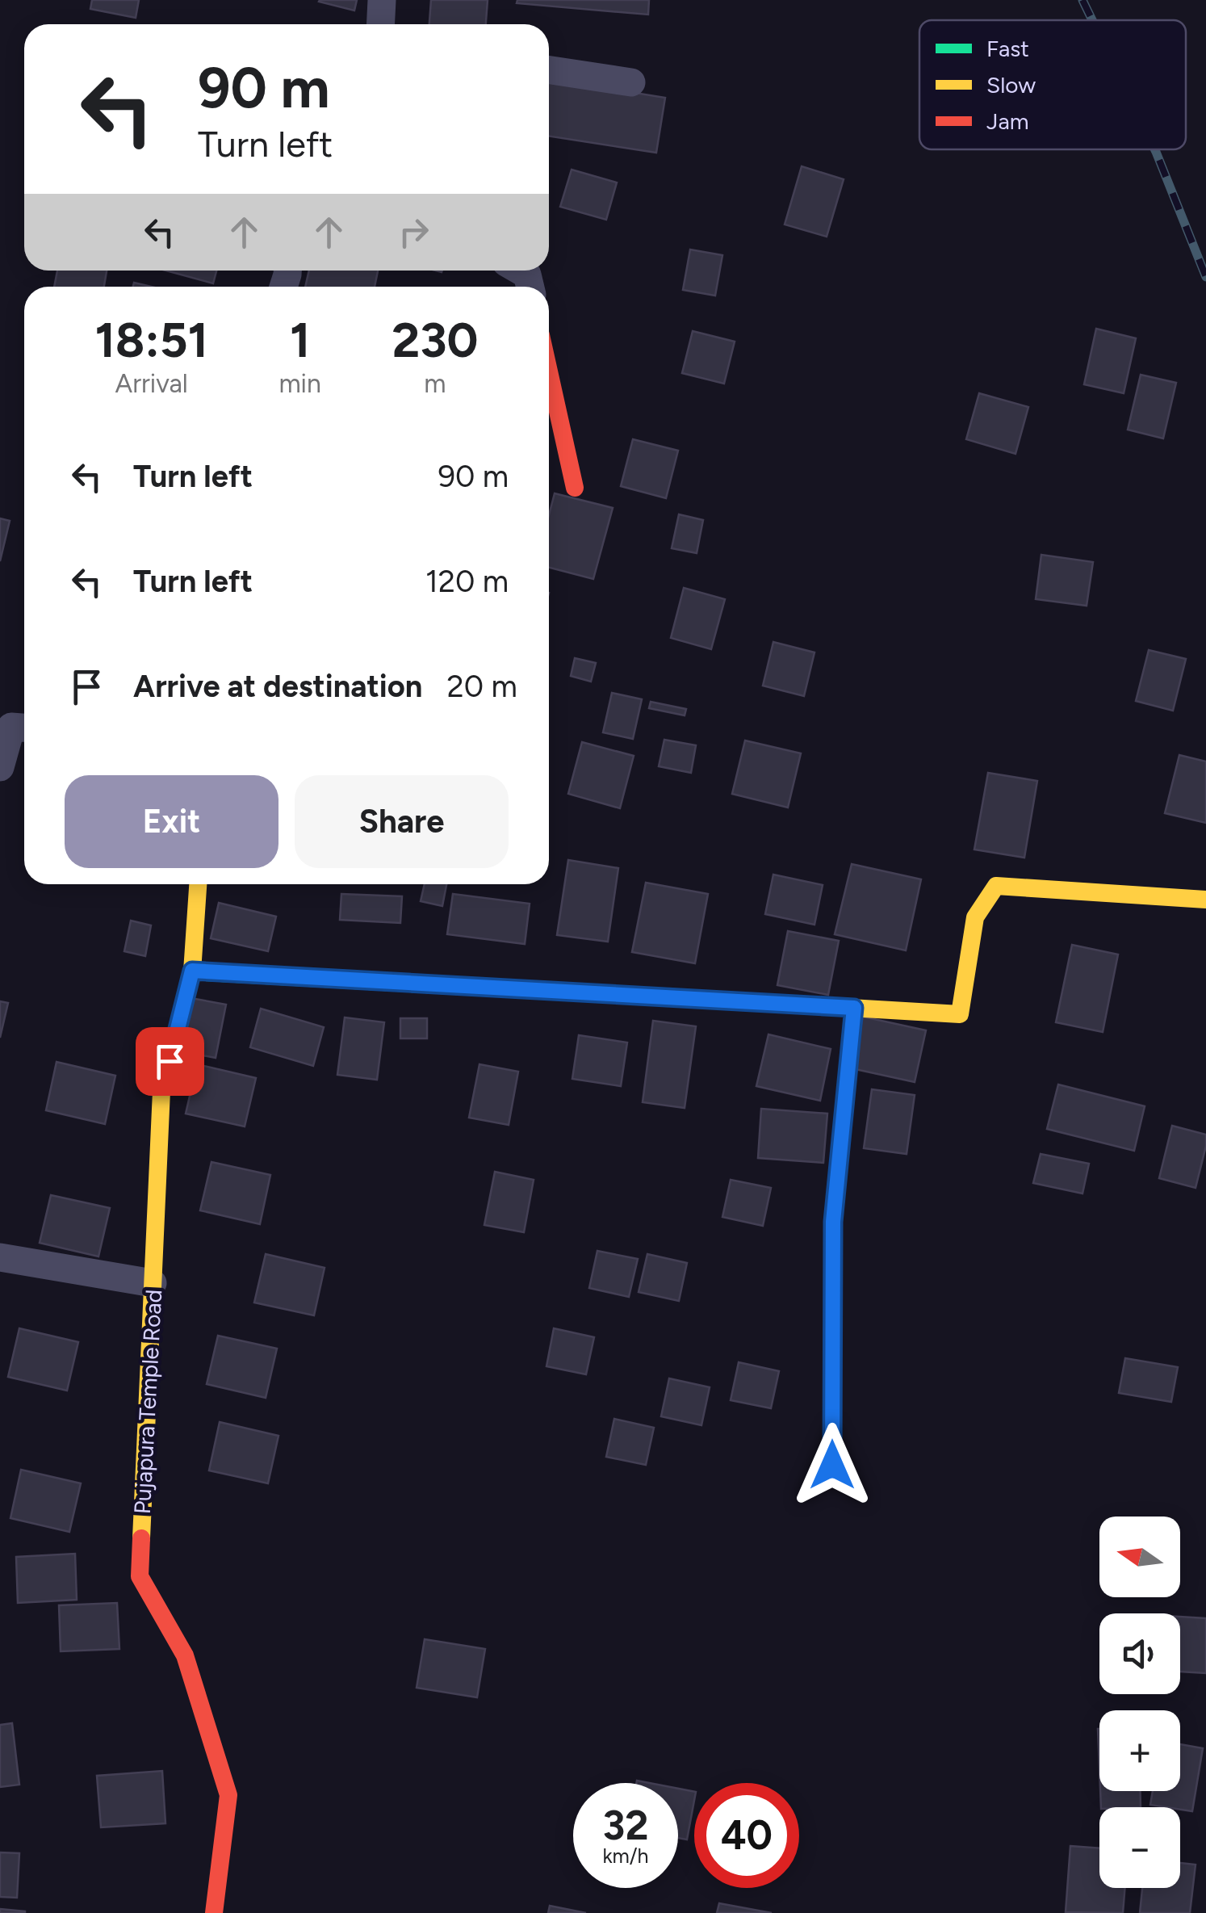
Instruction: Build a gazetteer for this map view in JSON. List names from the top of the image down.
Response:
{
  "streets": {
    "street": ["Pujapura Temple Road"]
  },
  "legend": ["Fast", "Slow", "Jam"],
  "north": "left",
  "page": {
    "turn": ["90 m", "Turn left"],
    "eta": [
      "18:51",
      "Arrival",
      "1",
      "min",
      "230",
      "m"
    ],
    "list": [
      {
        "name": "Turn left",
        "value": "90 m"
      },
      {
        "name": "Turn left",
        "value": "120 m"
      },
      {
        "name": "Arrive at destination",
        "value": "20 m"
      }
    ],
    "buttons": ["Exit", "Share"],
    "map_buttons": ["+", "−"],
    "speed": "32 km/h",
    "limit": "40"
  }
}
